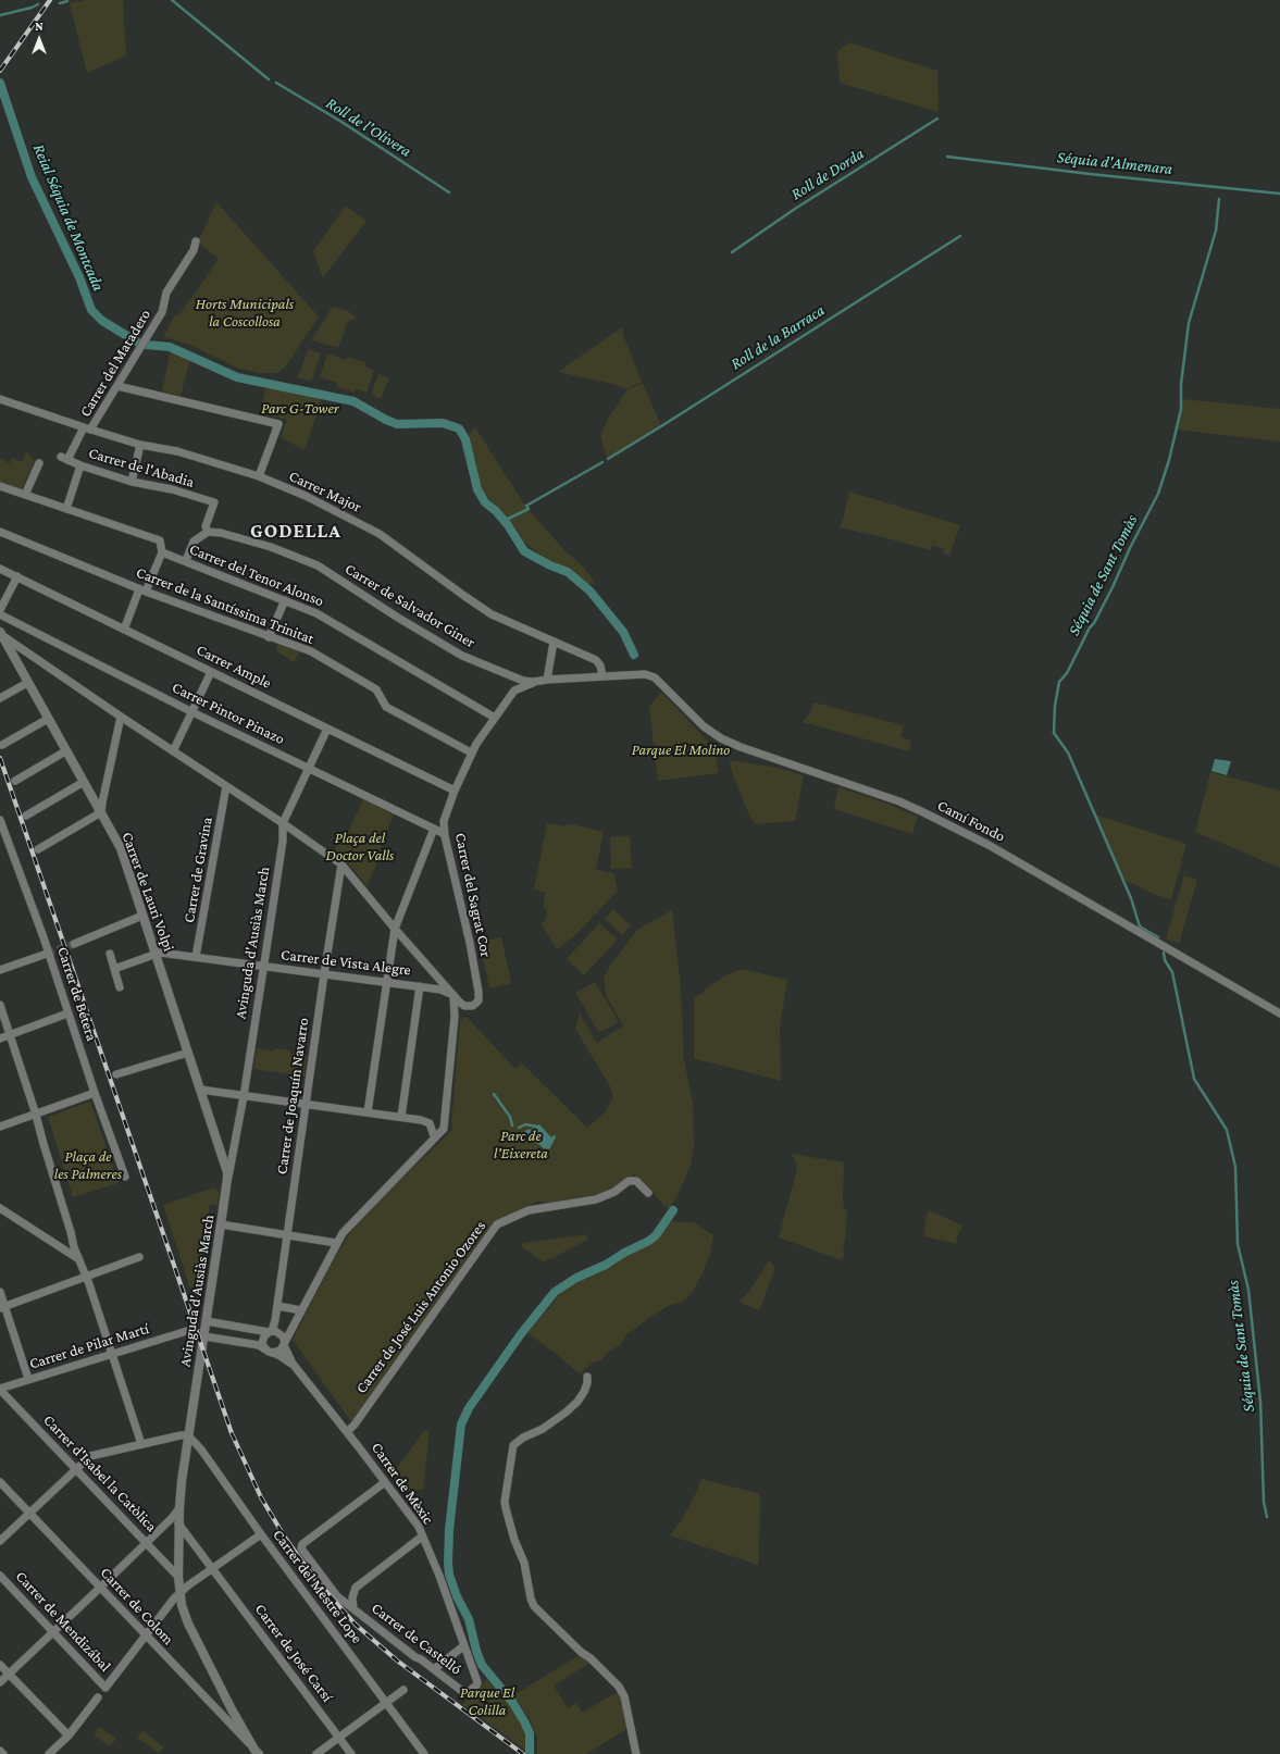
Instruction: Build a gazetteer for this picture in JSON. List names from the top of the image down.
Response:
{
  "streets": {
    "street": [
      "Carrer del Matadero",
      "Carrer de l'Abadia",
      "Carrer Major",
      "Carrer del Tenor Alonso",
      "Carrer de la Santíssima Trinitat",
      "Carrer de Salvador Giner",
      "Carrer Ample",
      "Carrer Pintor Pinazo",
      "Camí Fondo",
      "Carrer de Gravina",
      "Carrer de Lauri Volpi",
      "Carrer del Sagrat Cor",
      "Avinguda d'Ausiàs March",
      "Carrer de Vista Alegre",
      "Carrer de Bétera",
      "Carrer de Joaquín Navarro",
      "Carrer de José Luis Antonio Ozores",
      "Carrer de Pilar Martí",
      "Carrer d'Isabel la Catòlica",
      "Carrer de Mèxic",
      "Carrer del Mestre Lope",
      "Carrer de Colom",
      "Carrer de Mendizábal",
      "Carrer de Castelló",
      "Carrer de José Carsí"
    ]
  },
  "crossings": [
    ["Carrer del Matadero", "Carrer de l'Abadia"],
    ["Carrer del Matadero", "Carrer Major"],
    ["Carrer de l'Abadia", "Carrer de Salvador Giner"],
    ["Carrer Major", "Camí Fondo"],
    ["Carrer del Tenor Alonso", "Carrer del Sagrat Cor"],
    ["Carrer de la Santíssima Trinitat", "Carrer del Sagrat Cor"],
    ["Carrer de Salvador Giner", "Carrer del Sagrat Cor"],
    ["Carrer Ample", "Carrer del Sagrat Cor"],
    ["Carrer Pintor Pinazo", "Carrer del Sagrat Cor"],
    ["Carrer de Gravina", "Carrer de Vista Alegre"],
    ["Carrer de Lauri Volpi", "Avinguda d'Ausiàs March"],
    ["Carrer de Lauri Volpi", "Carrer de Vista Alegre"],
    ["Carrer del Sagrat Cor", "Carrer de Vista Alegre"],
    ["Avinguda d'Ausiàs March", "Carrer de Vista Alegre"],
    ["Avinguda d'Ausiàs March", "Carrer d'Isabel la Catòlica"],
    ["Avinguda d'Ausiàs March", "Carrer de Mèxic"],
    ["Avinguda d'Ausiàs March", "Carrer del Mestre Lope"],
    ["Avinguda d'Ausiàs March", "Carrer de Colom"],
    ["Avinguda d'Ausiàs March", "Carrer de José Carsí"],
    ["Carrer de Vista Alegre", "Carrer de Joaquín Navarro"],
    ["Carrer de Joaquín Navarro", "Carrer de Mèxic"],
    ["Carrer de José Luis Antonio Ozores", "Carrer de Mèxic"],
    ["Carrer de Pilar Martí", "Carrer d'Isabel la Catòlica"],
    ["Carrer de Mèxic", "Carrer de Castelló"],
    ["Carrer de Colom", "Carrer de Mendizábal"]
  ],
  "districts": ["GODELLA"],
  "water": [
    "Roll de l'Olivera",
    "Séquia d'Almenara",
    "Roll de Dorda",
    "Reial Séquia de Montcada",
    "Roll de la Barraca",
    "Séquia de Sant Tomàs"
  ],
  "parks": [
    "Horts Municipals la Coscollosa",
    "Parc G-Tower",
    "Parque El Molino",
    "Plaça del Doctor Valls",
    "Parc de l'Eixereta",
    "Plaça de les Palmeres",
    "Parque El Colilla"
  ],
  "north": "top"
}
